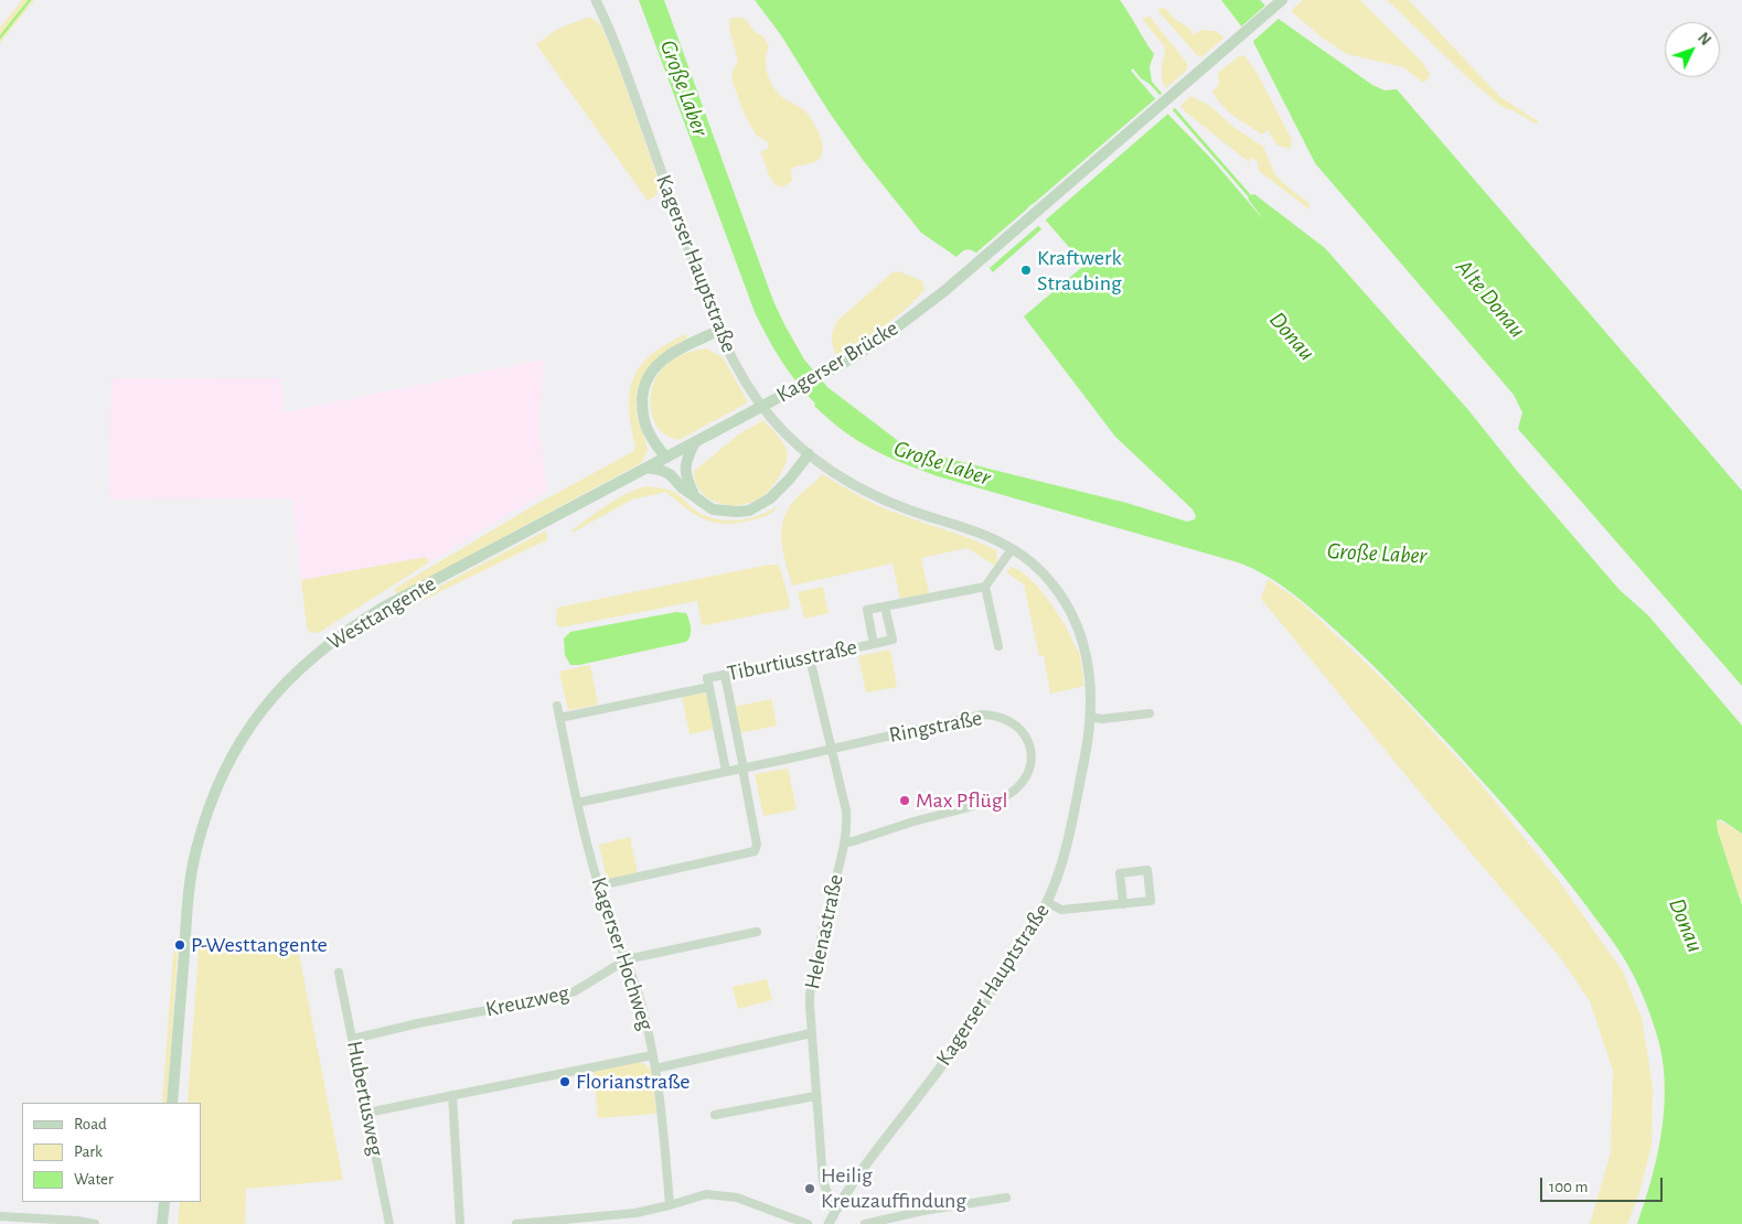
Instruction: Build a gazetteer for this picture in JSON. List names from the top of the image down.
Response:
{
  "streets": {
    "main road": ["Kagerser Brücke", "Westtangente"],
    "street": [
      "Kagerser Hauptstraße",
      "Tiburtiusstraße",
      "Ringstraße",
      "Helenastraße",
      "Kagerser Hochweg",
      "Kreuzweg",
      "Hubertusweg"
    ]
  },
  "crossings": [
    ["Kagerser Hauptstraße", "Helenastraße"],
    ["Kagerser Brücke", "Westtangente"],
    ["Tiburtiusstraße", "Helenastraße"],
    ["Tiburtiusstraße", "Kagerser Hochweg"],
    ["Ringstraße", "Helenastraße"],
    ["Ringstraße", "Kagerser Hochweg"],
    ["Kagerser Hochweg", "Kreuzweg"],
    ["Kreuzweg", "Hubertusweg"]
  ],
  "water": ["Große Laber", "Alte Donau", "Donau"],
  "places": [
    "Kraftwerk Straubing",
    "Max Pflügl",
    "P-Westtangente",
    "Florianstraße",
    "Heilig Kreuzauffindung"
  ],
  "legend": ["Road", "Park", "Water"],
  "scale_bar": "100 m",
  "north": "top right"
}
